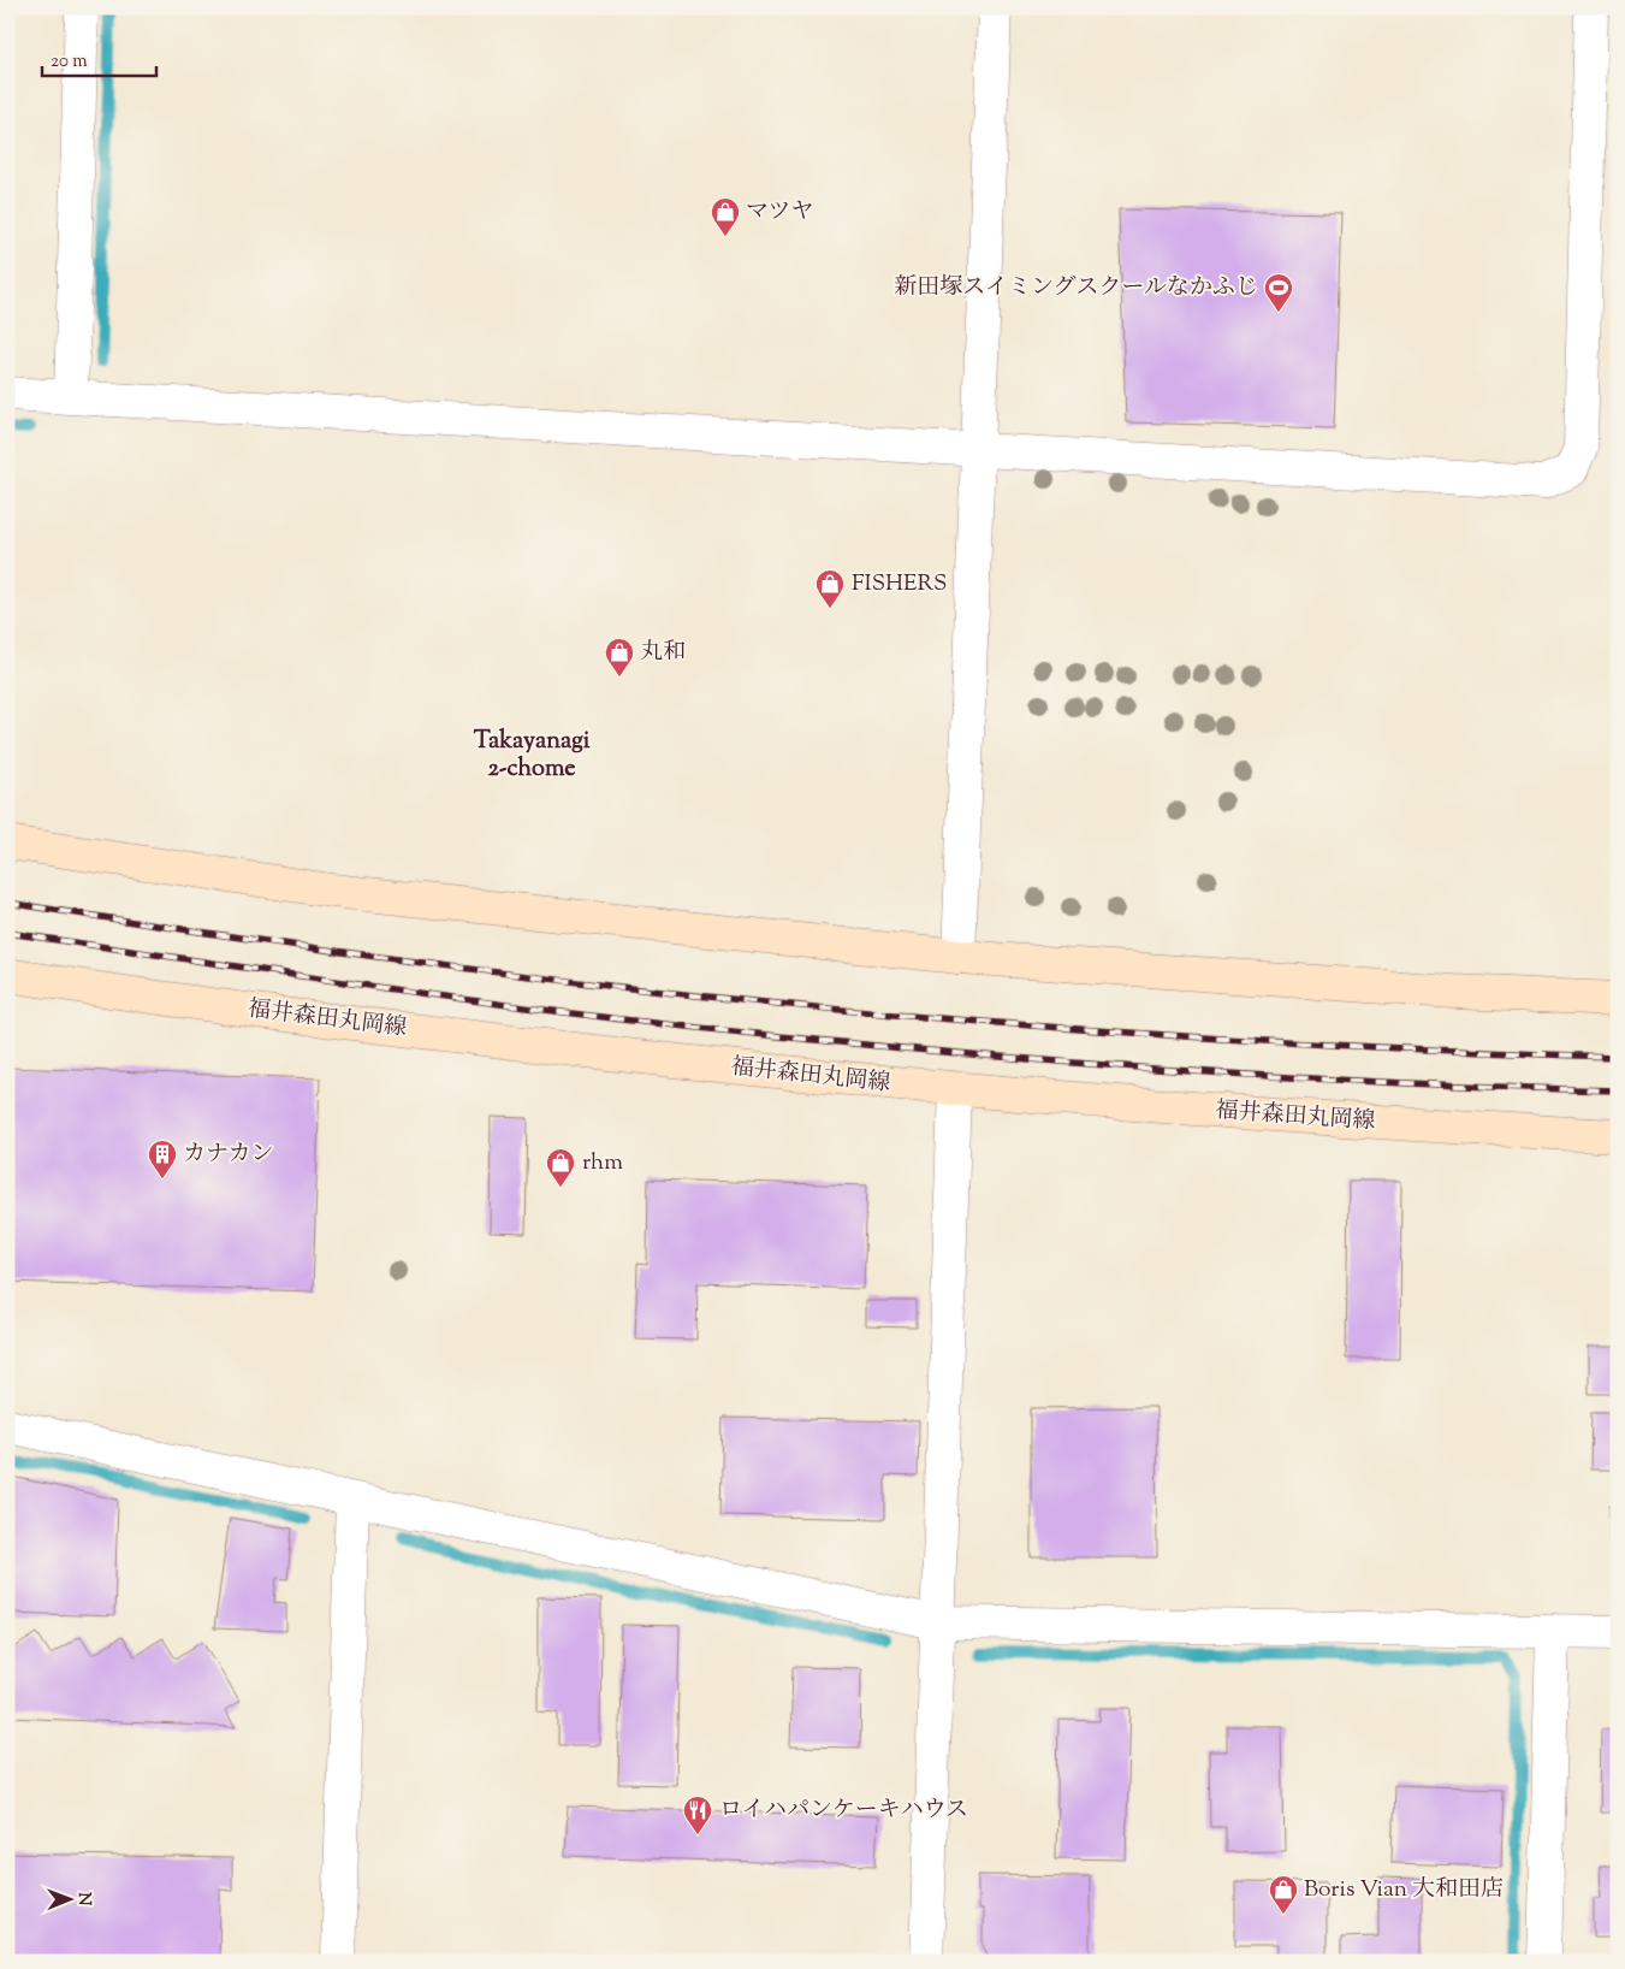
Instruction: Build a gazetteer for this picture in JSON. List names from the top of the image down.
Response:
{
  "streets": {
    "main road": ["福井森田丸岡線"]
  },
  "districts": ["Takayanagi 2-chome"],
  "places": {
    "shop": [
      "マツヤ",
      "FISHERS",
      "丸和",
      "rhm",
      "Boris Vian 大和田店"
    ],
    "sports": ["新田塚スイミングスクールなかふじ"],
    "building": ["カナカン"],
    "restaurant": ["ロイハパンケーキハウス"]
  },
  "scale_bar": "20 m",
  "north": "right"
}
